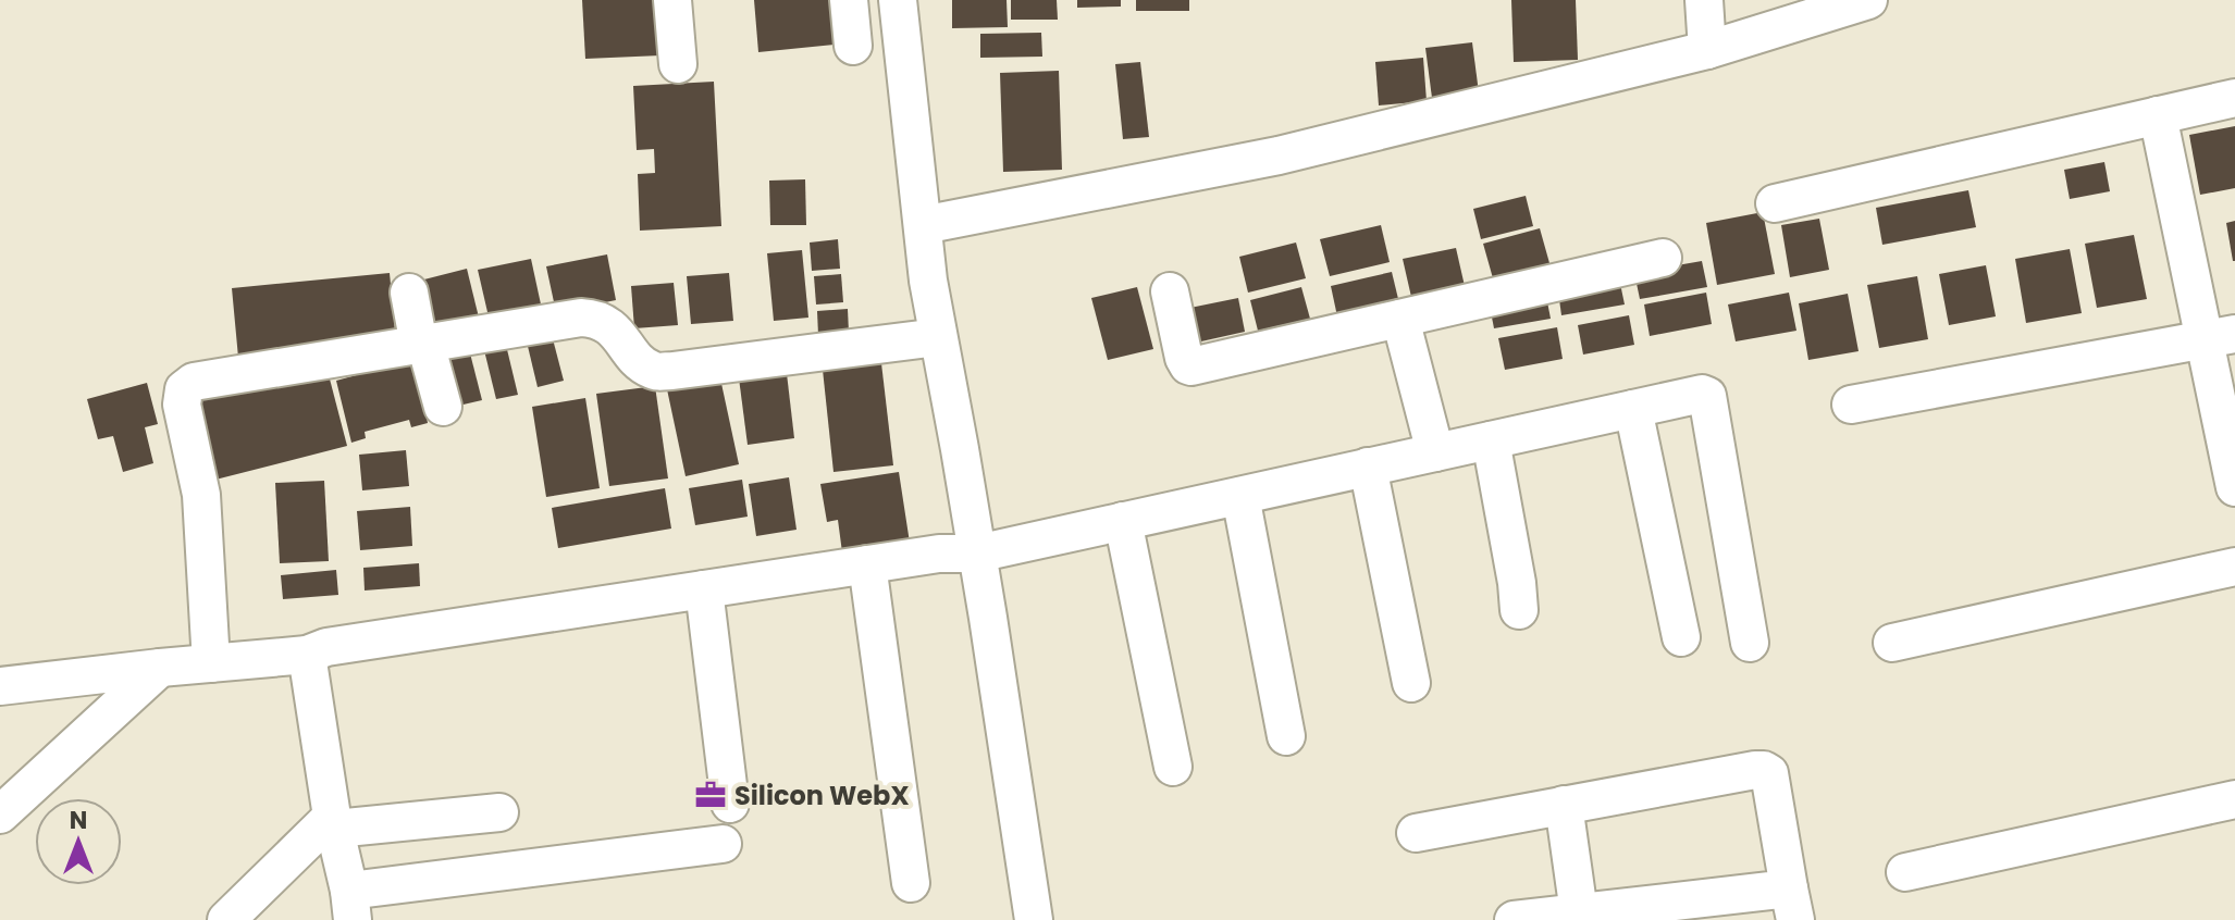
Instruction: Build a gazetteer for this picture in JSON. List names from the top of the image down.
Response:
{
  "places": {
    "office": ["Silicon WebX"]
  },
  "north": "top"
}
